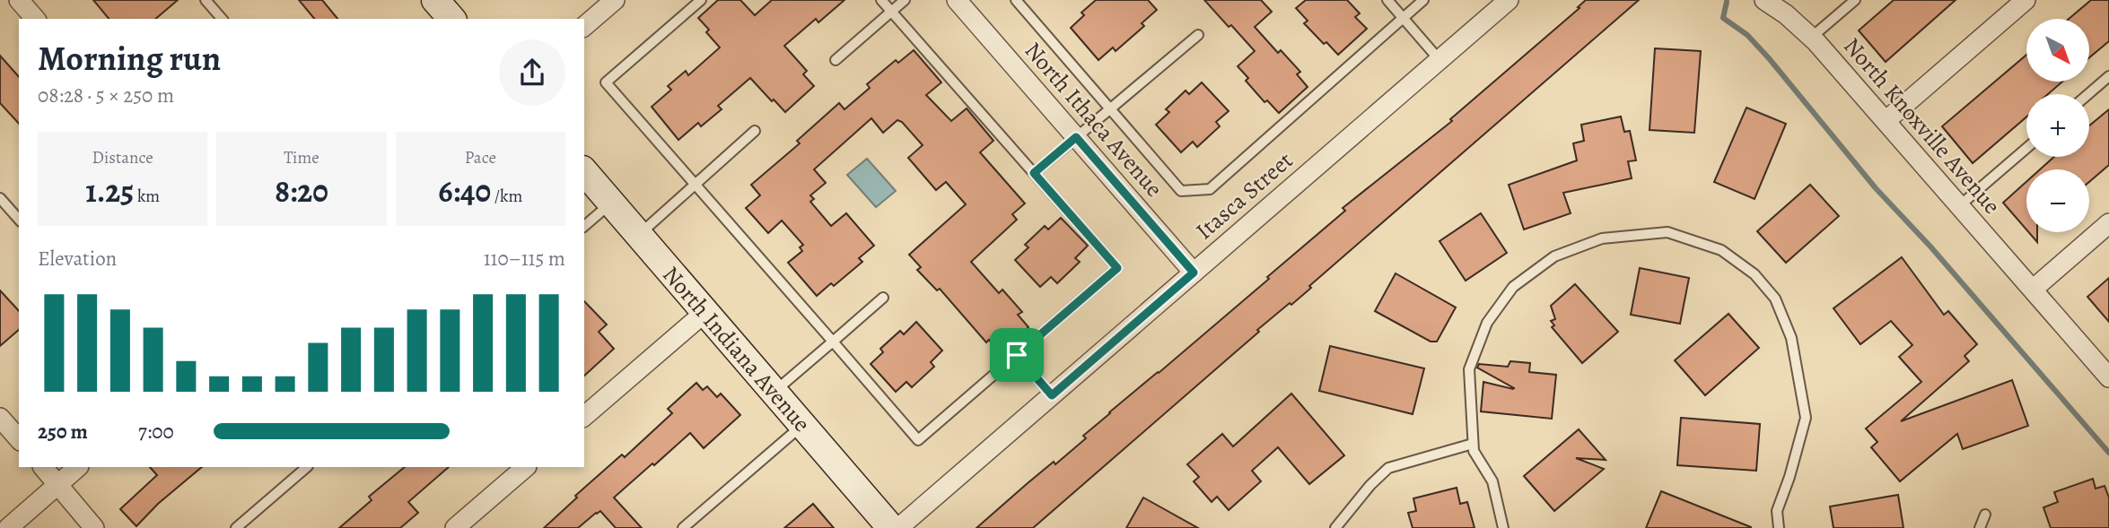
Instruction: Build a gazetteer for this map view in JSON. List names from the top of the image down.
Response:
{
  "streets": {
    "main road": ["North Indiana Avenue"],
    "street": ["North Ithaca Avenue", "North Knoxville Avenue", "Itasca Street"]
  },
  "crossings": [
    ["North Ithaca Avenue", "Itasca Street"]
  ],
  "north": "bottom right",
  "page": {
    "map_buttons": ["+", "−"],
    "heading": ["Morning run", "08:28 · 5 × 250 m"],
    "stats": [
      ["Distance", "1.25 km"],
      ["Time", "8:20"],
      ["Pace", "6:40 /km"]
    ],
    "chart": ["Elevation", "110–115 m"],
    "list": [
      {
        "name": "250 m",
        "note": "7:00"
      }
    ]
  }
}
